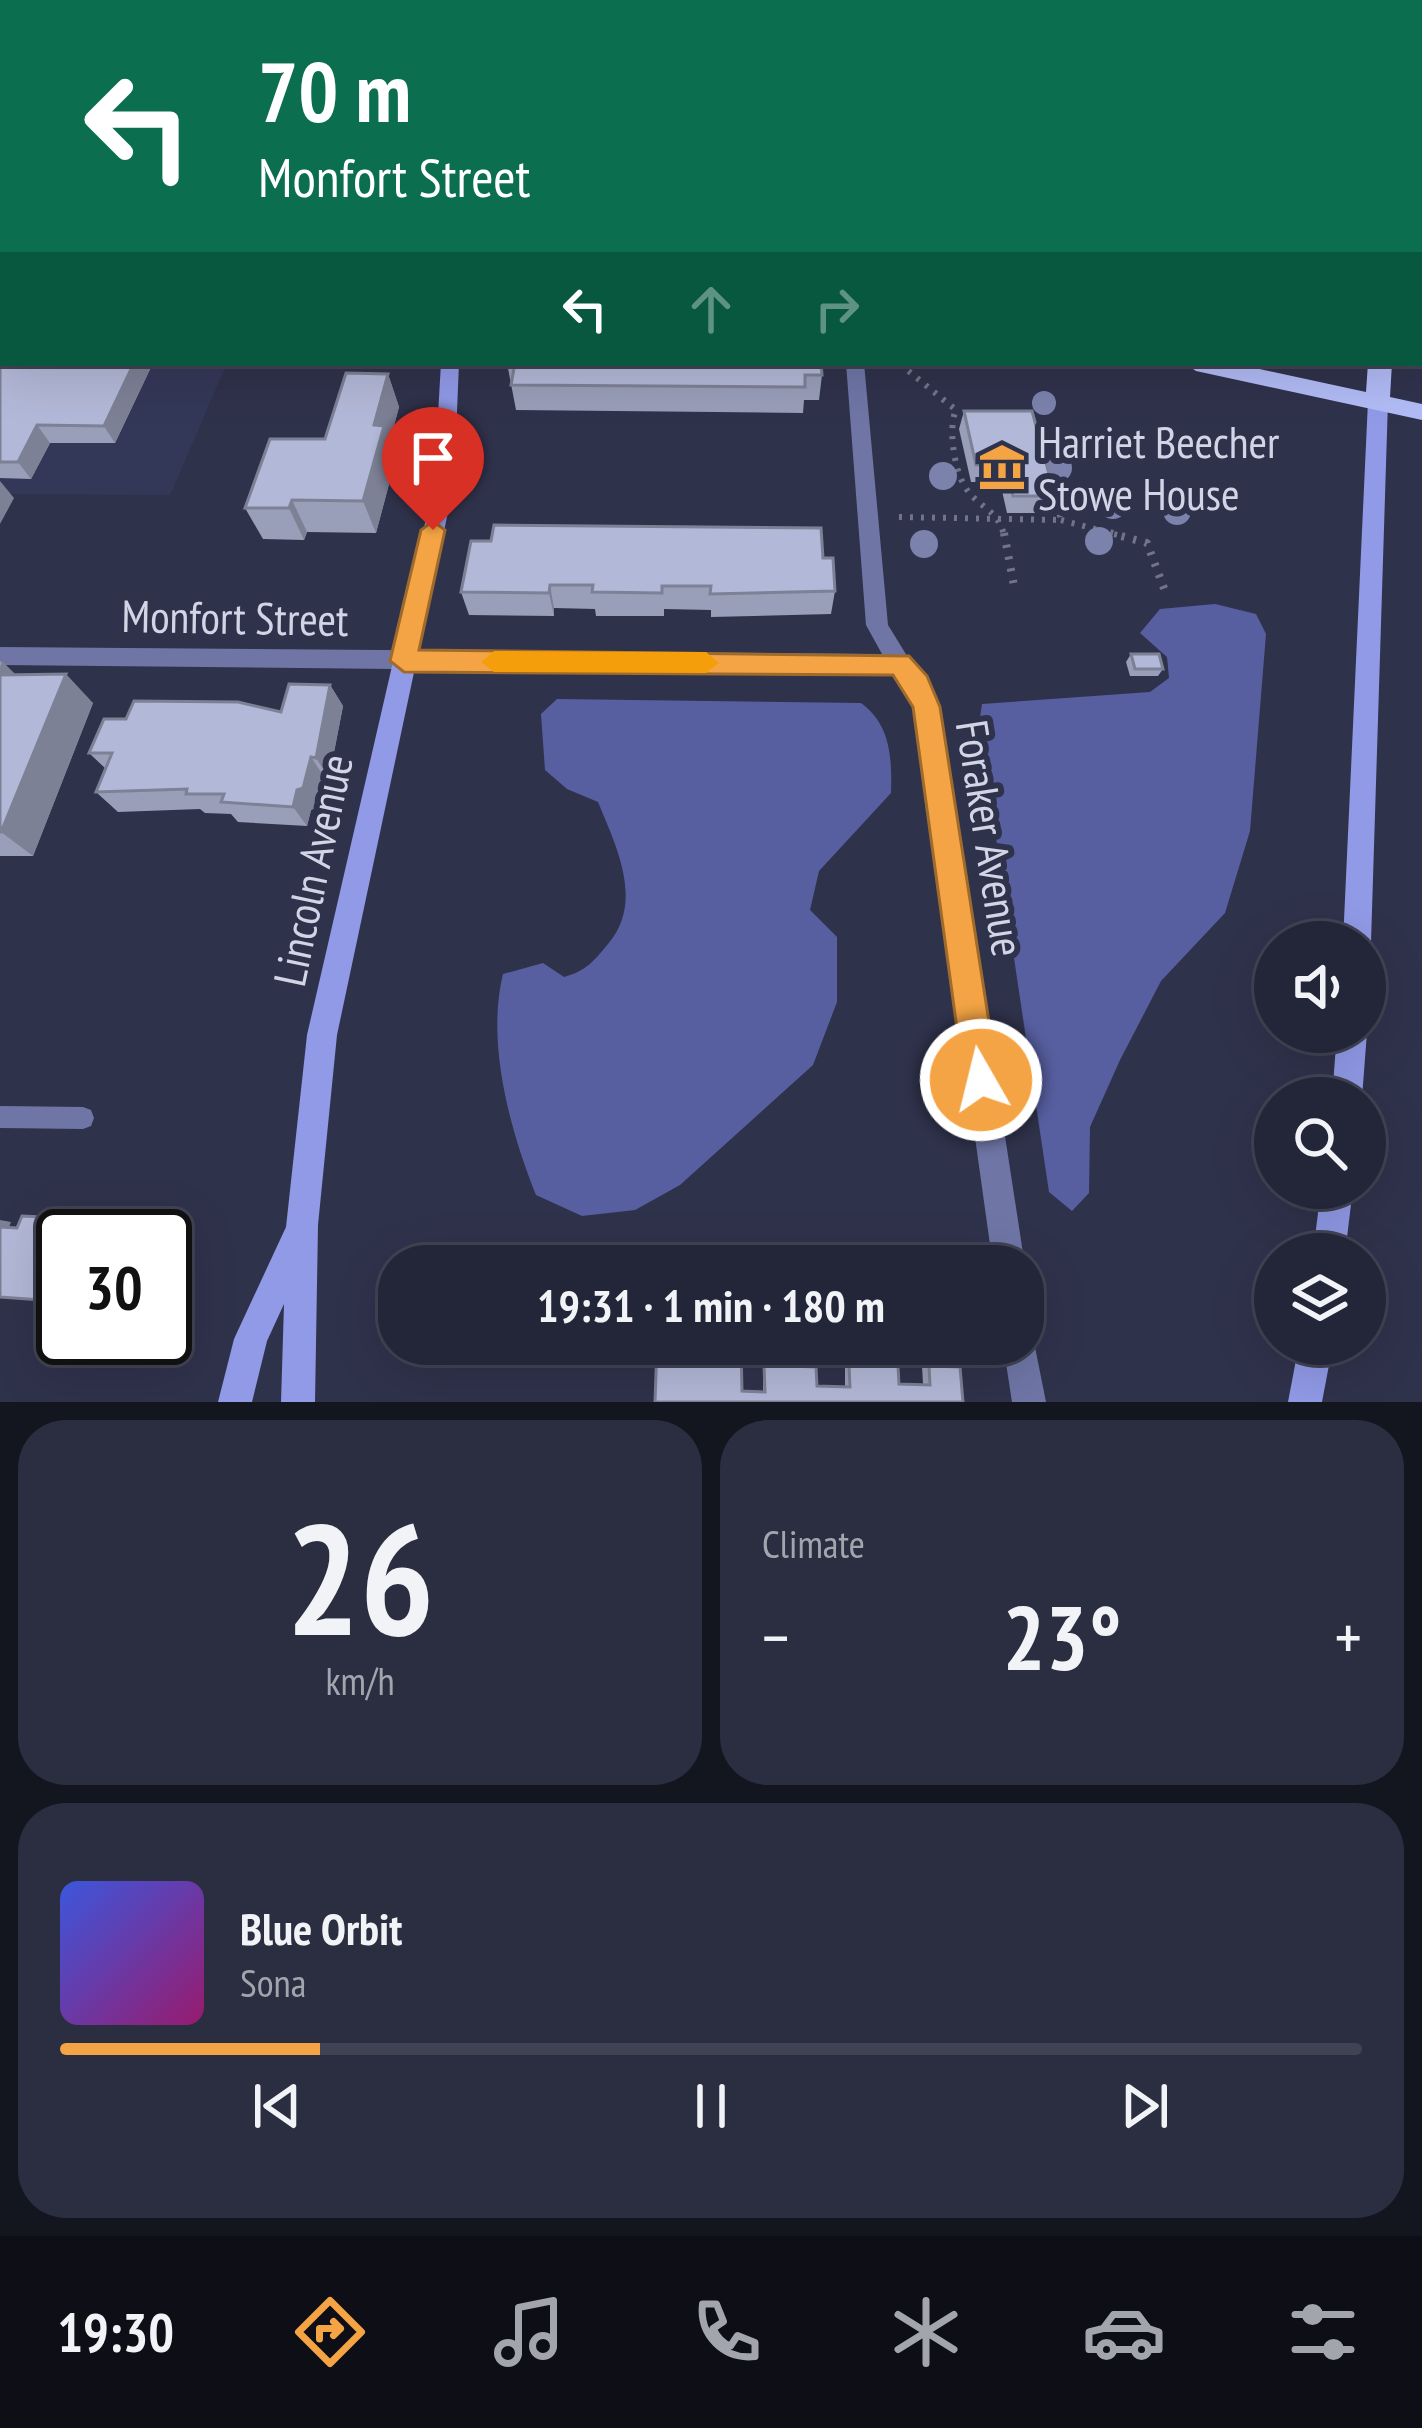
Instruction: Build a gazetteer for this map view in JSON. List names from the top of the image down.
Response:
{
  "streets": {
    "street": ["Monfort Street", "Foraker Avenue", "Lincoln Avenue"]
  },
  "crossings": [
    ["Monfort Street", "Foraker Avenue"],
    ["Monfort Street", "Lincoln Avenue"]
  ],
  "places": {
    "museum": ["Harriet Beecher Stowe House"]
  },
  "page": {
    "turn": ["70 m", "Monfort Street"],
    "limit": "30",
    "trip": "19:31 · 1 min · 180 m",
    "tile": [
      ["26", "km/h"],
      "Climate"
    ],
    "heat": ["−", "23°", "+"],
    "song": ["Blue Orbit", "Sona"],
    "tabs": "19:30"
  }
}
